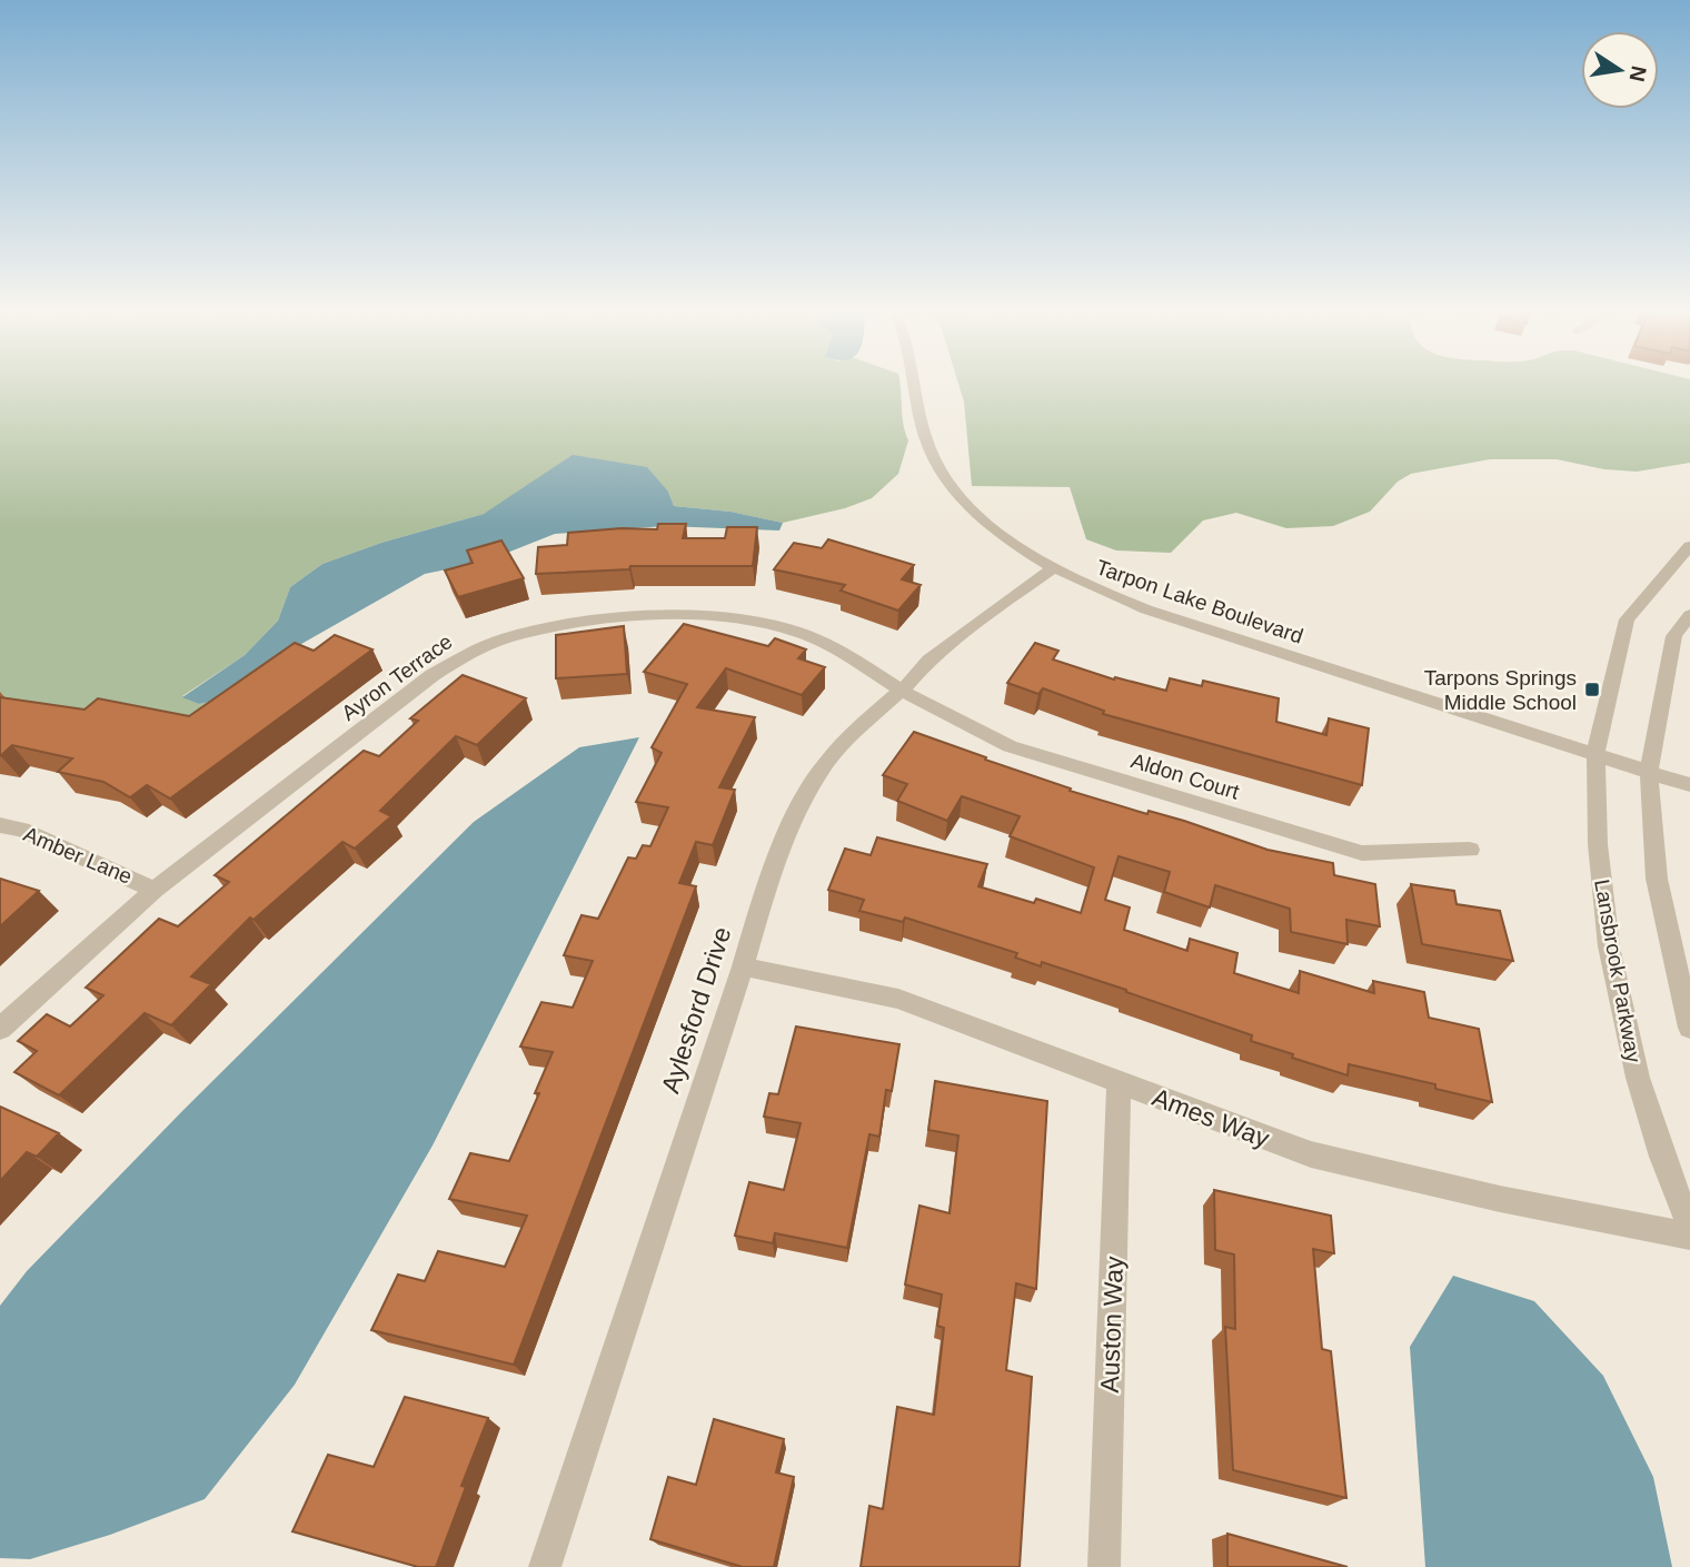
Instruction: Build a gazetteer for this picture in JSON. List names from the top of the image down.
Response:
{
  "streets": {
    "street": [
      "Tarpon Lake Boulevard",
      "Ayron Terrace",
      "Aldon Court",
      "Amber Lane",
      "Lansbrook Parkway",
      "Aylesford Drive",
      "Ames Way",
      "Auston Way"
    ]
  },
  "crossings": [
    ["Tarpon Lake Boulevard", "Lansbrook Parkway"],
    ["Tarpon Lake Boulevard", "Aylesford Drive"],
    ["Ayron Terrace", "Aldon Court"],
    ["Ayron Terrace", "Amber Lane"],
    ["Ayron Terrace", "Aylesford Drive"],
    ["Aldon Court", "Aylesford Drive"],
    ["Aylesford Drive", "Ames Way"],
    ["Ames Way", "Auston Way"]
  ],
  "places": {
    "transit": ["Tarpons Springs Middle School"]
  },
  "north": "right"
}
